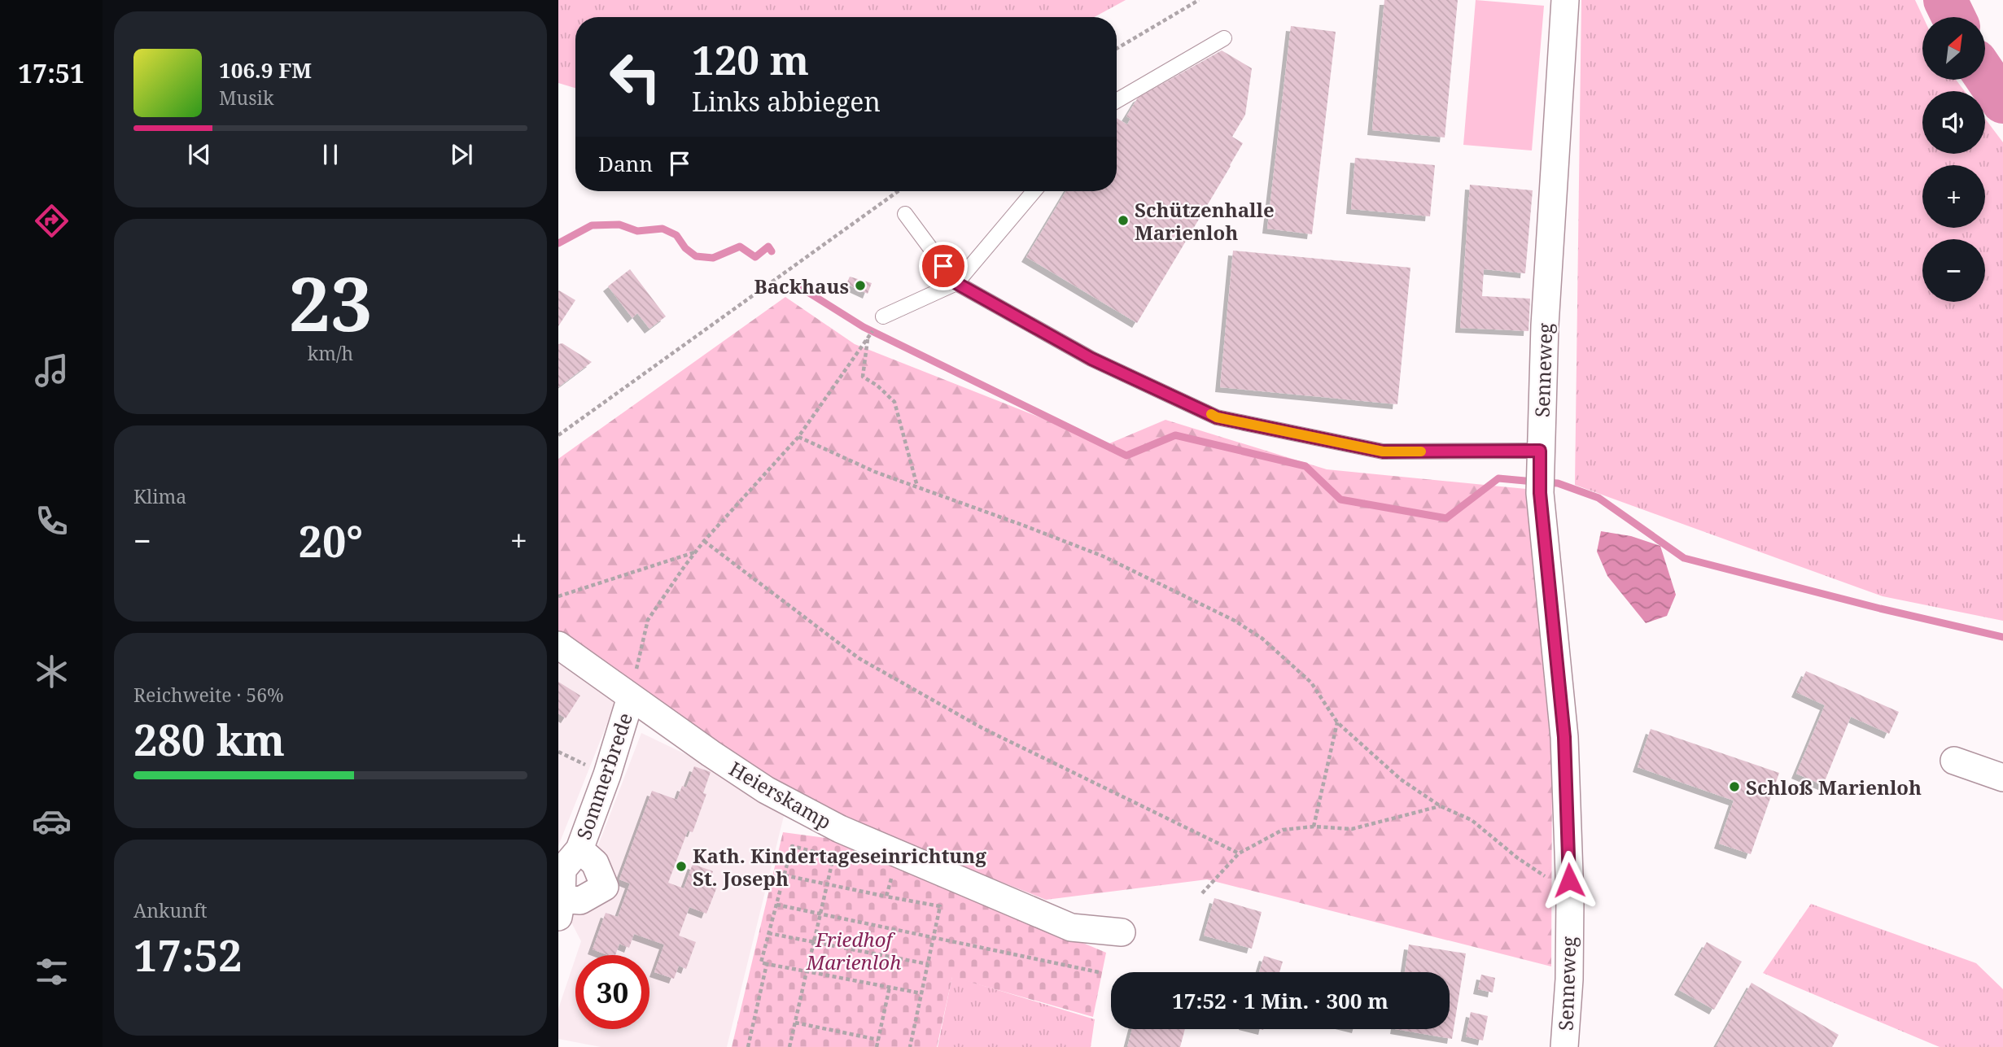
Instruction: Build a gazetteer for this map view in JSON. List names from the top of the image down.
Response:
{
  "streets": {
    "street": ["Senneweg", "Sommerbrede", "Heierskamp"]
  },
  "crossings": [
    ["Sommerbrede", "Heierskamp"]
  ],
  "parks": ["Friedhof Marienloh"],
  "places": [
    "Schützenhalle Marienloh",
    "Backhaus",
    "Schloß Marienloh",
    "Kath. Kindertageseinrichtung St. Joseph"
  ],
  "north": "top right",
  "page": {
    "tabs": "17:51",
    "map_buttons": ["+", "−"],
    "turn": ["120 m", "Links abbiegen"],
    "song": ["106.9 FM", "Musik"],
    "then": "Dann",
    "tile": [
      ["23", "km/h"],
      "Klima",
      ["Reichweite · 56%", "280 km"],
      ["Ankunft", "17:52"]
    ],
    "heat": ["−", "20°", "+"],
    "limit": "30",
    "trip": "17:52 · 1 Min. · 300 m"
  }
}
